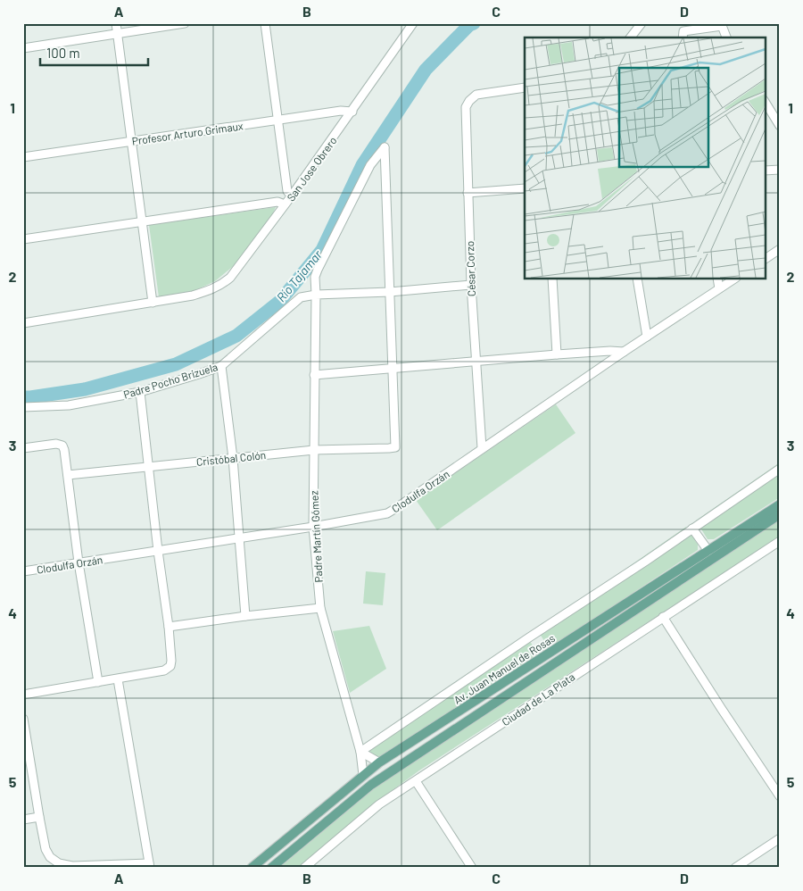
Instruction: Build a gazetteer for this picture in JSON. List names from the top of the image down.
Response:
{
  "streets": {
    "main road": ["Av. Juan Manuel de Rosas"],
    "street": [
      "Profesor Arturo Grimaux",
      "San Jose Obrero",
      "César Corzo",
      "Padre Pocho Brizuela",
      "Cristóbal Colón",
      "Clodulfa Orzán",
      "Padre Martín Gómez",
      "Ciudad de La Plata"
    ]
  },
  "crossings": [
    ["Profesor Arturo Grimaux", "San Jose Obrero"],
    ["César Corzo", "Padre Pocho Brizuela"],
    ["César Corzo", "Clodulfa Orzán"],
    ["Padre Pocho Brizuela", "Padre Martín Gómez"],
    ["Cristóbal Colón", "Padre Martín Gómez"],
    ["Clodulfa Orzán", "Padre Martín Gómez"],
    ["Padre Martín Gómez", "Av. Juan Manuel de Rosas"]
  ],
  "water": ["Río Tajamar"],
  "scale_bar": "100 m",
  "grid": {
    "columns": [
      "A",
      "B",
      "C",
      "D"
    ],
    "rows": [
      "1",
      "2",
      "3",
      "4",
      "5"
    ]
  }
}
